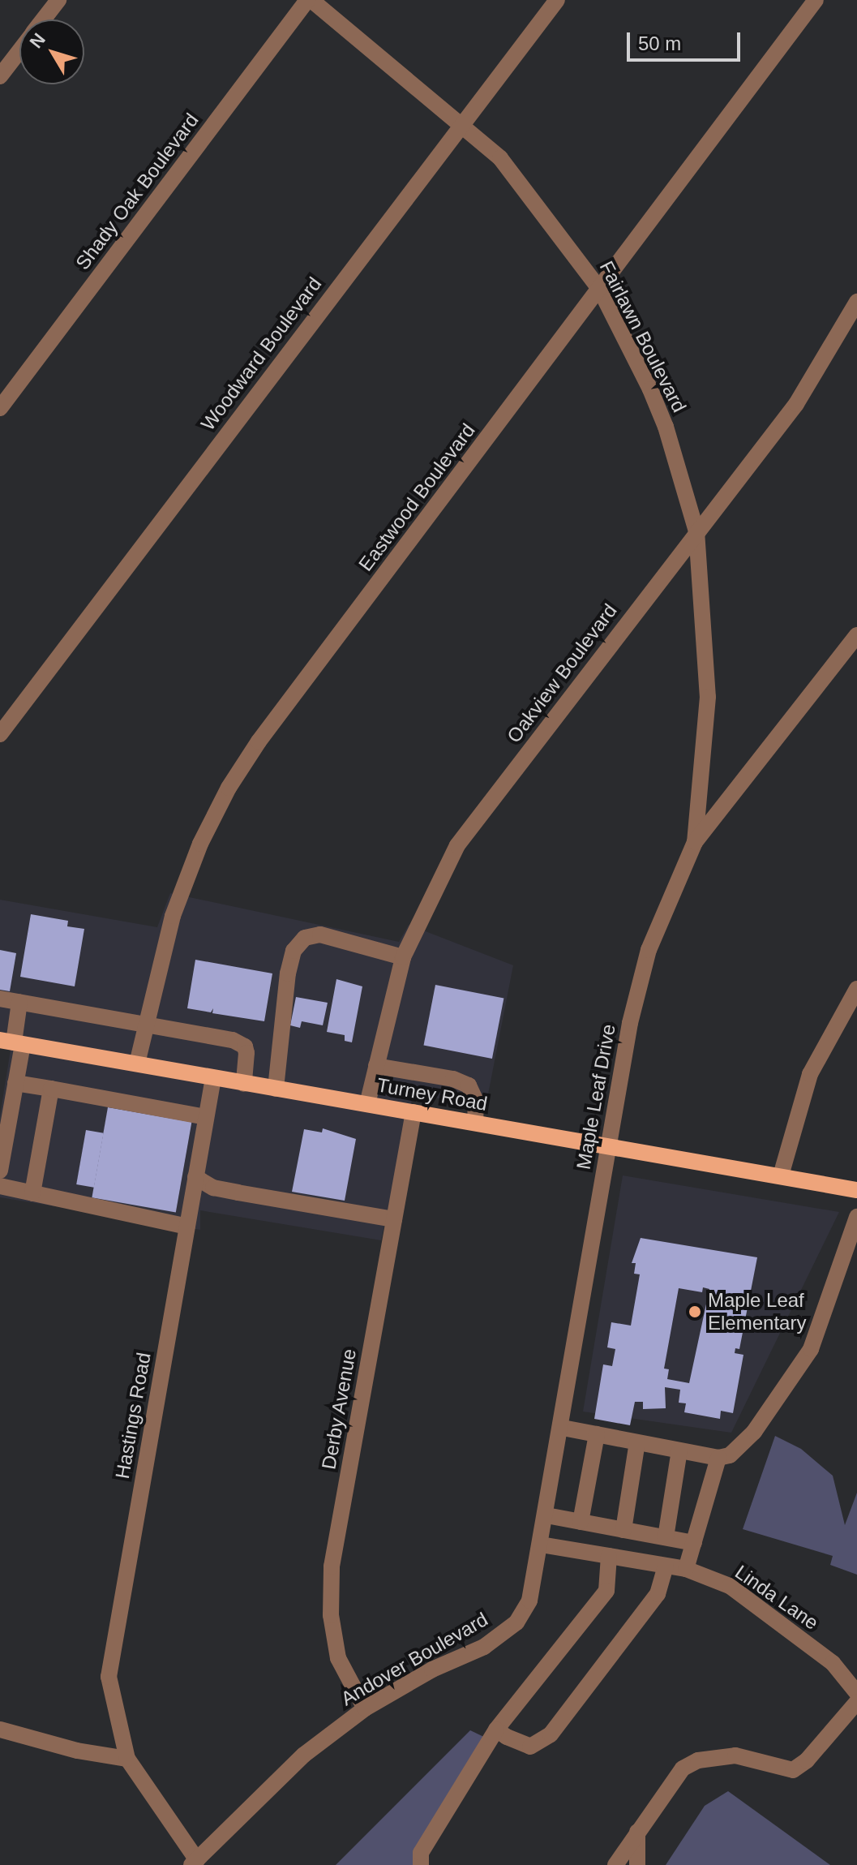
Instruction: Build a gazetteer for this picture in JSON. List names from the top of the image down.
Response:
{
  "streets": {
    "main road": ["Turney Road"],
    "street": [
      "Shady Oak Boulevard",
      "Fairlawn Boulevard",
      "Woodward Boulevard",
      "Eastwood Boulevard",
      "Oakview Boulevard",
      "Maple Leaf Drive",
      "Derby Avenue",
      "Hastings Road",
      "Linda Lane",
      "Andover Boulevard"
    ]
  },
  "crossings": [
    ["Shady Oak Boulevard", "Fairlawn Boulevard"],
    ["Fairlawn Boulevard", "Woodward Boulevard"],
    ["Fairlawn Boulevard", "Eastwood Boulevard"],
    ["Fairlawn Boulevard", "Oakview Boulevard"],
    ["Fairlawn Boulevard", "Maple Leaf Drive"],
    ["Eastwood Boulevard", "Turney Road"],
    ["Oakview Boulevard", "Turney Road"],
    ["Turney Road", "Maple Leaf Drive"],
    ["Turney Road", "Derby Avenue"],
    ["Turney Road", "Hastings Road"],
    ["Maple Leaf Drive", "Linda Lane"],
    ["Maple Leaf Drive", "Andover Boulevard"],
    ["Derby Avenue", "Andover Boulevard"]
  ],
  "places": ["Maple Leaf Elementary"],
  "scale_bar": "50 m",
  "north": "top left"
}
